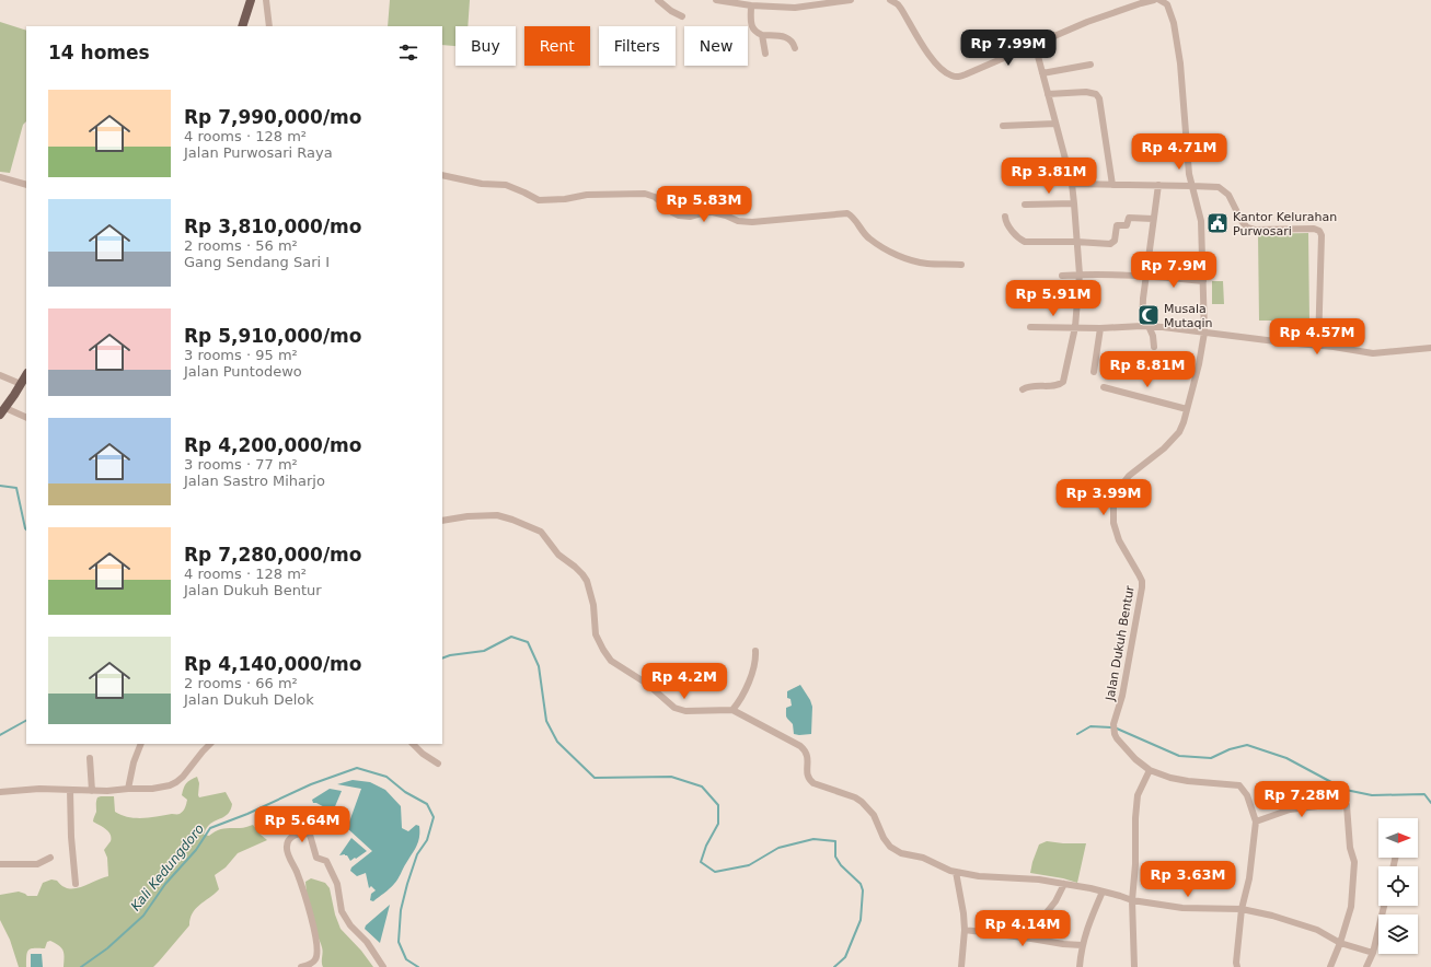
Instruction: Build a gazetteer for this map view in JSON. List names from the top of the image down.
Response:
{
  "streets": {
    "street": ["Jalan Dukuh Bentur"]
  },
  "water": ["Kali Kedungdoro"],
  "places": {
    "public building": ["Kantor Kelurahan Purwosari"],
    "mosque": ["Musala Mutaqin"]
  },
  "north": "right",
  "page": {
    "chip": [
      "Buy",
      "Rent",
      "Filters",
      "New"
    ],
    "heading": "14 homes",
    "price": [
      "Rp 7.99M",
      "Rp 4.71M",
      "Rp 3.81M",
      "Rp 5.83M",
      "Rp 7.9M",
      "Rp 5.91M",
      "Rp 4.57M",
      "Rp 8.81M",
      "Rp 3.99M",
      "Rp 4.2M",
      "Rp 7.28M",
      "Rp 5.64M",
      "Rp 3.63M",
      "Rp 4.14M"
    ],
    "list": [
      {
        "name": "Rp 7,990,000/mo",
        "note": "4 rooms · 128 m² · Jalan Purwosari Raya"
      },
      {
        "name": "Rp 3,810,000/mo",
        "note": "2 rooms · 56 m² · Gang Sendang Sari I"
      },
      {
        "name": "Rp 5,910,000/mo",
        "note": "3 rooms · 95 m² · Jalan Puntodewo"
      },
      {
        "name": "Rp 4,200,000/mo",
        "note": "3 rooms · 77 m² · Jalan Sastro Miharjo"
      },
      {
        "name": "Rp 7,280,000/mo",
        "note": "4 rooms · 128 m² · Jalan Dukuh Bentur"
      },
      {
        "name": "Rp 4,140,000/mo",
        "note": "2 rooms · 66 m² · Jalan Dukuh Delok"
      }
    ]
  }
}
